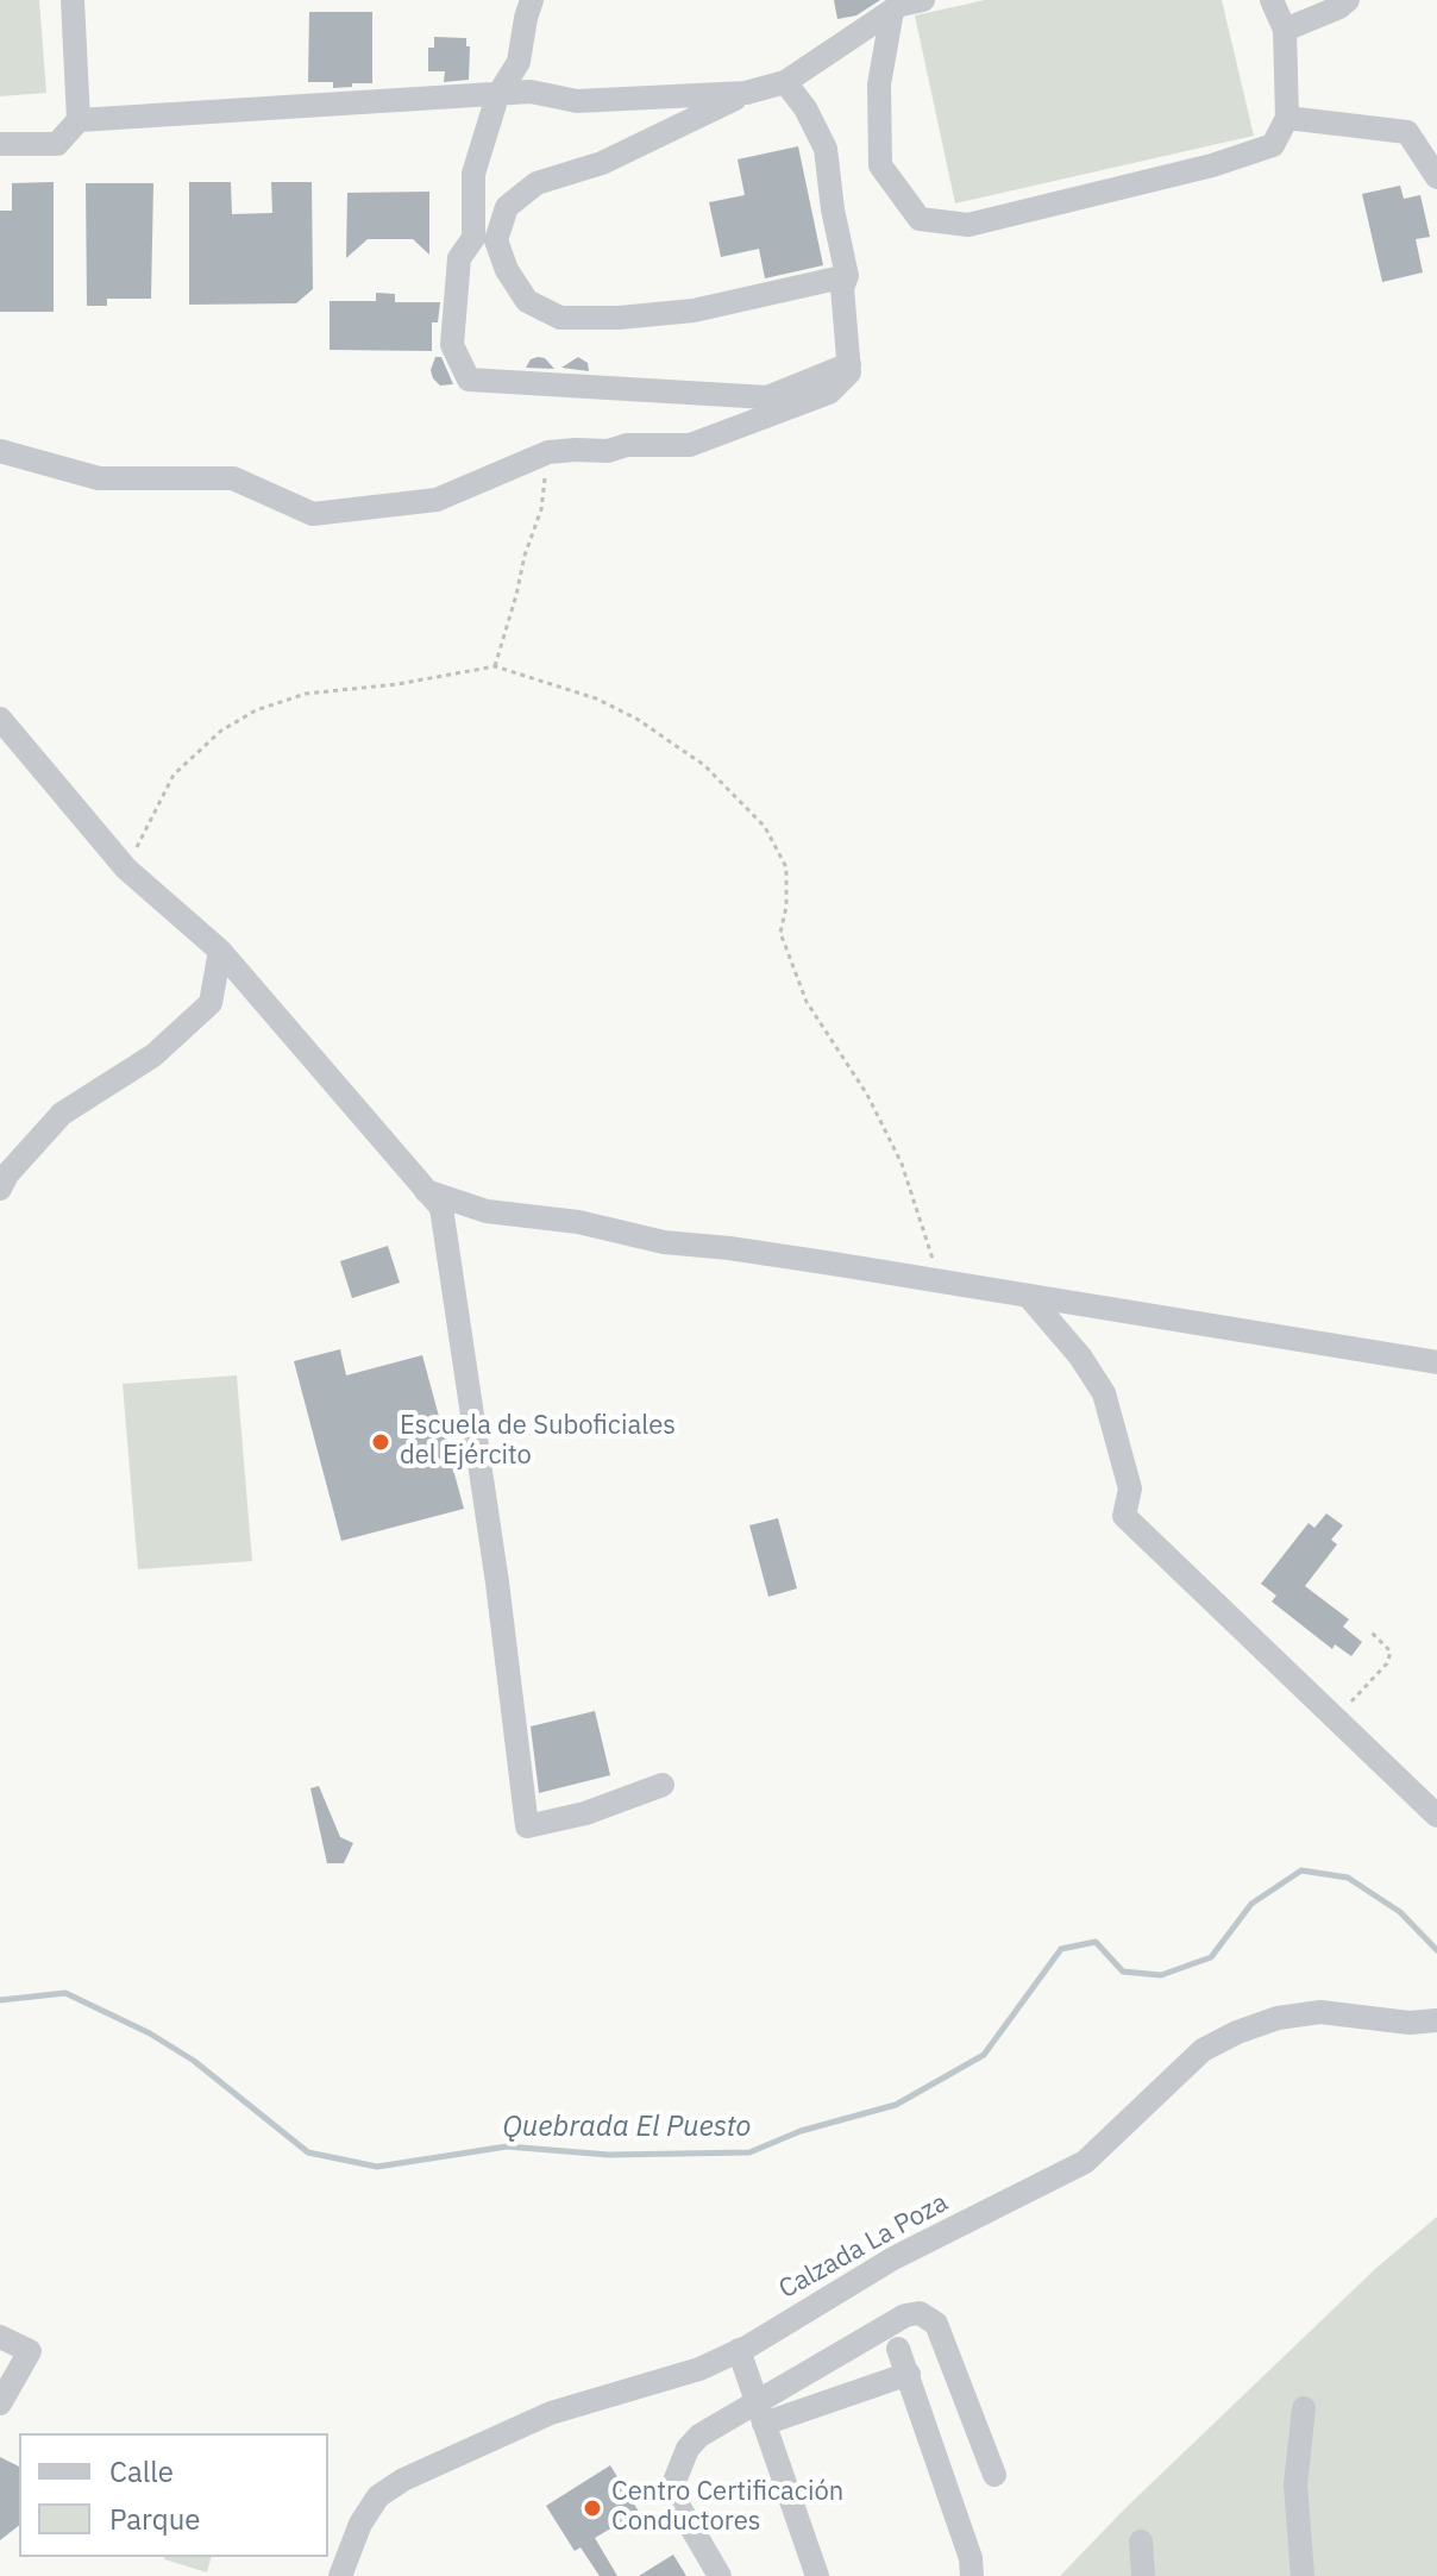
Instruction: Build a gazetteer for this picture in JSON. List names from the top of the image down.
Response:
{
  "streets": {
    "street": ["Calzada La Poza"]
  },
  "water": ["Quebrada El Puesto"],
  "places": ["Escuela de Suboficiales del Ejército", "Centro Certificación Conductores"],
  "legend": ["Calle", "Parque"]
}
